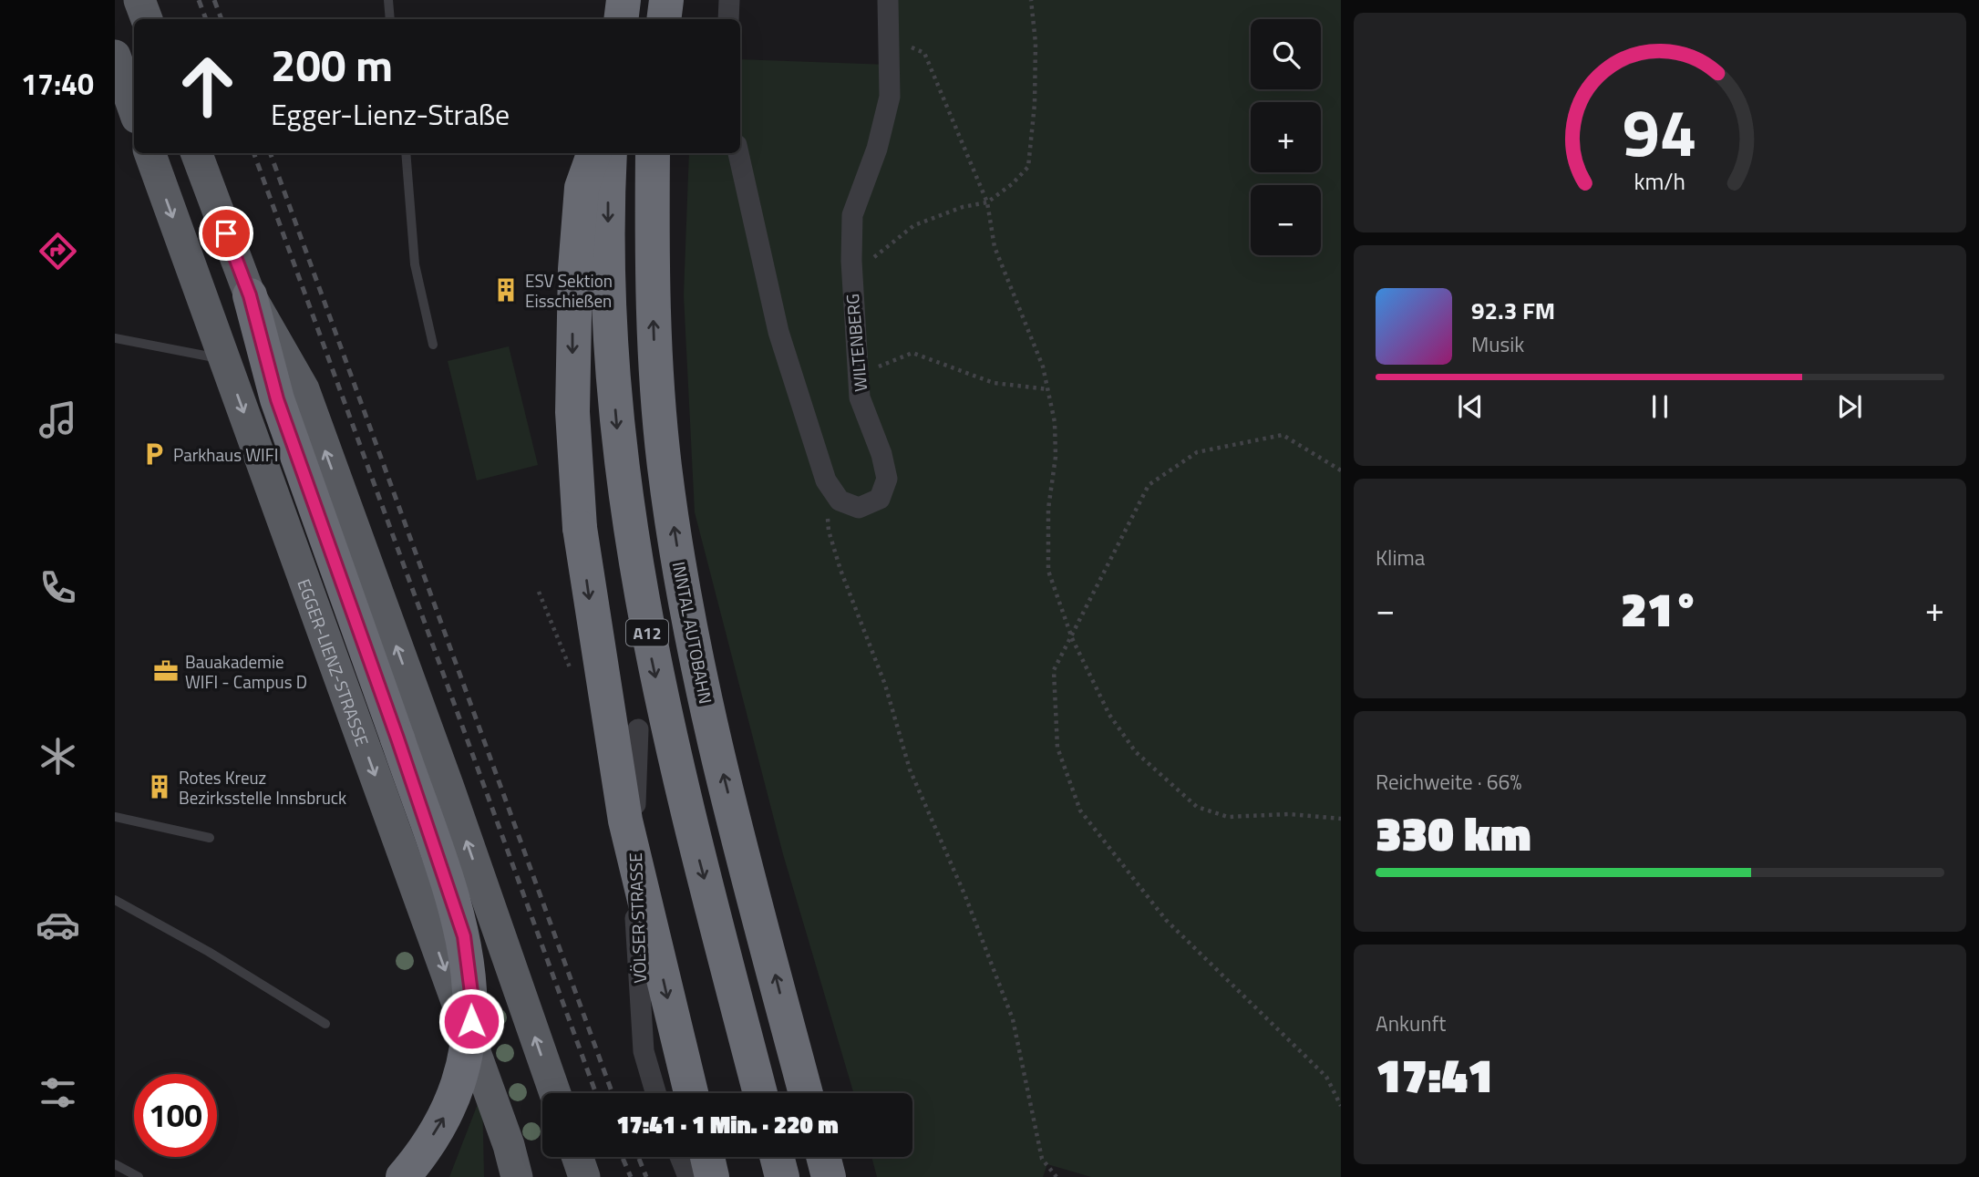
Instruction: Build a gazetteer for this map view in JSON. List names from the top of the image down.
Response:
{
  "streets": {
    "highway": ["A12", "INNTAL AUTOBAHN"],
    "main road": ["EGGER-LIENZ-STRASSE"],
    "street": ["WILTENBERG", "VÖLSER STRASSE"]
  },
  "places": {
    "building": ["ESV Sektion Eisschießen", "Rotes Kreuz Bezirksstelle Innsbruck"],
    "parking": ["Parkhaus WIFI"],
    "office": ["Bauakademie WIFI - Campus D"]
  },
  "page": {
    "tabs": "17:40",
    "map_buttons": ["+", "−"],
    "turn": ["200 m", "Egger-Lienz-Straße"],
    "song": ["92.3 FM", "Musik"],
    "tile": [
      "Klima",
      ["Reichweite · 66%", "330 km"],
      ["Ankunft", "17:41"]
    ],
    "heat": ["−", "21°", "+"],
    "limit": "100",
    "trip": "17:41 · 1 Min. · 220 m",
    "gauge": ["94", "km/h"]
  }
}
